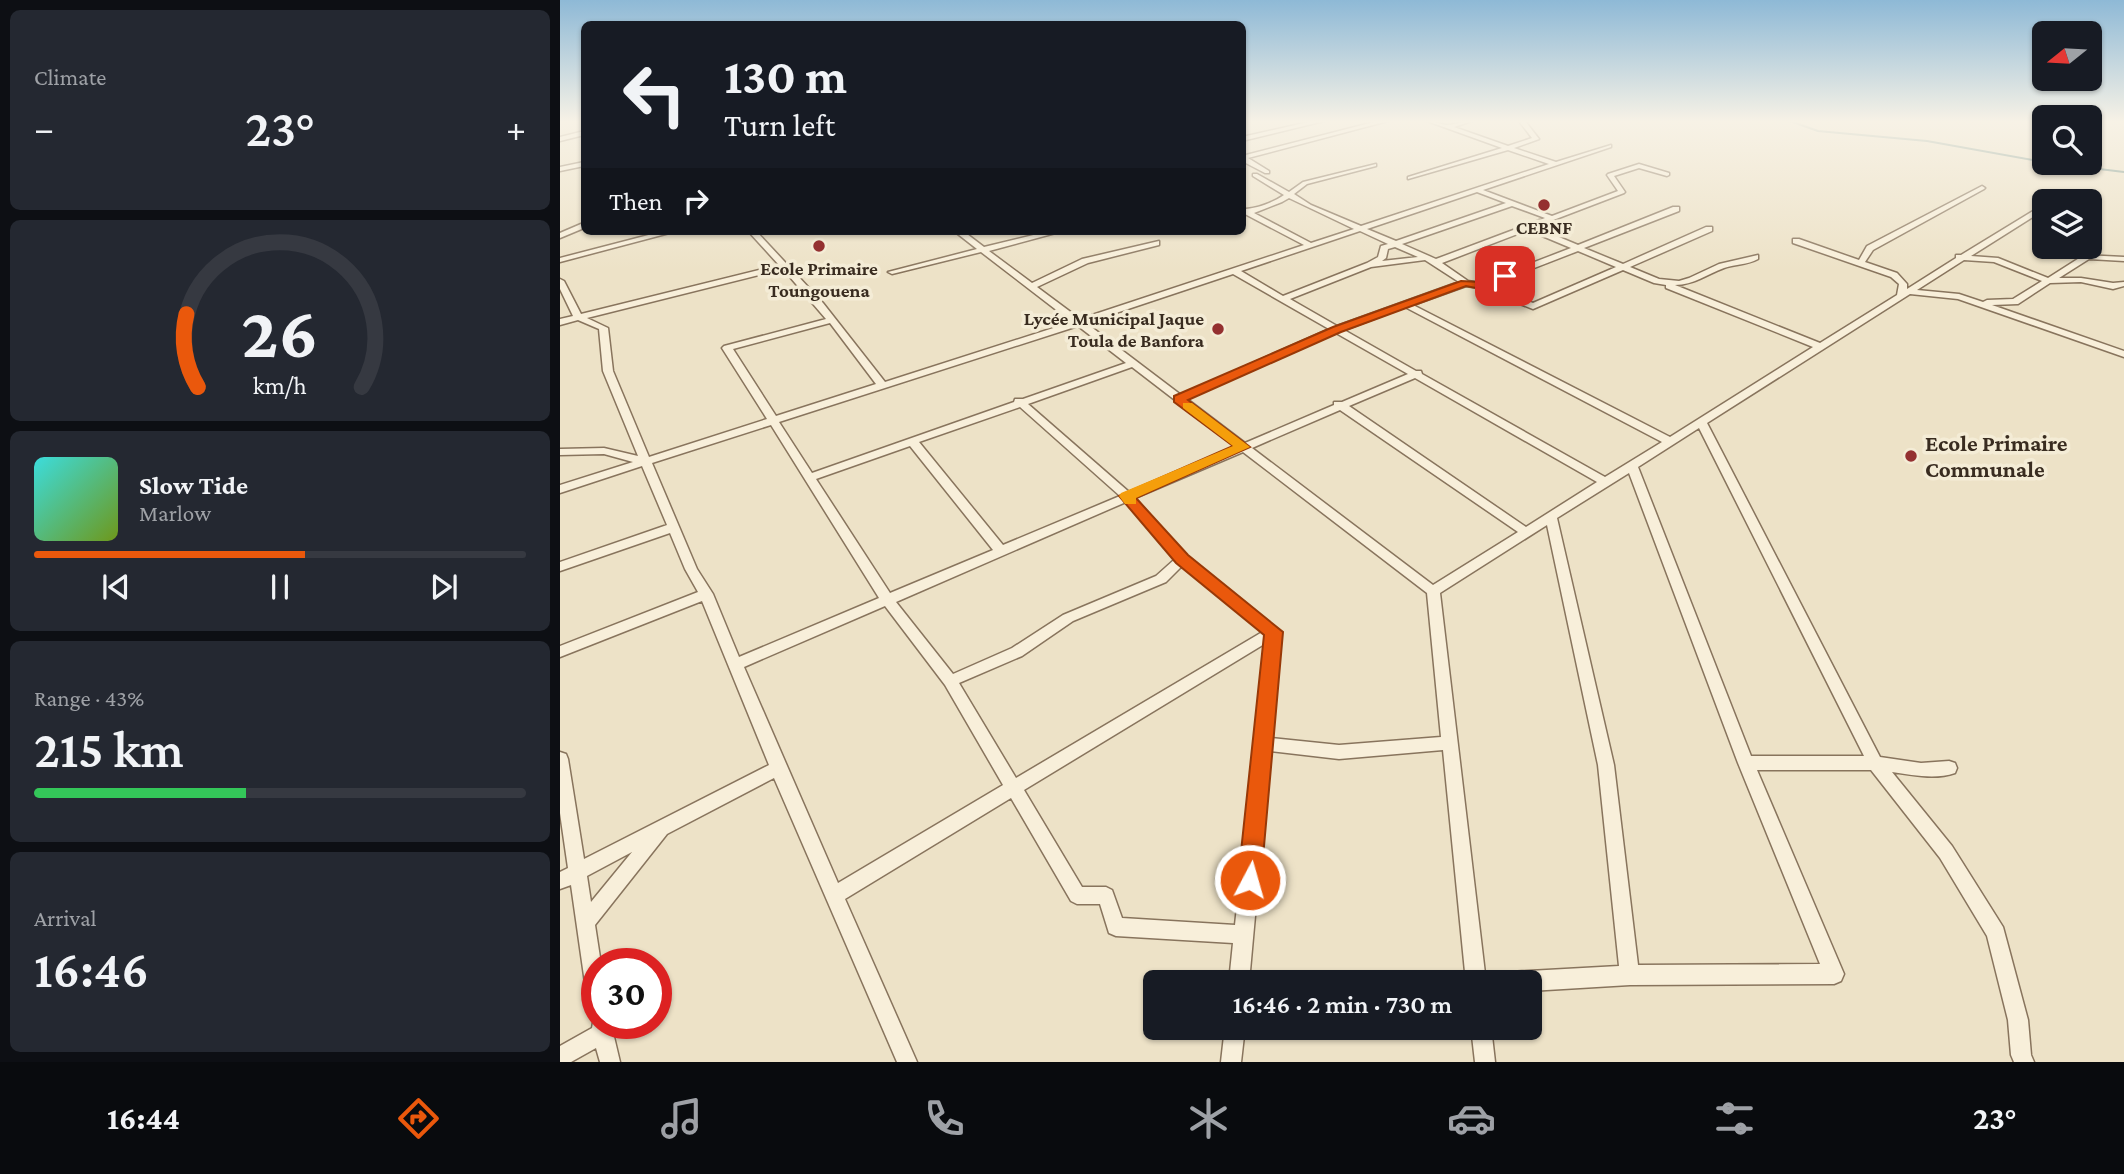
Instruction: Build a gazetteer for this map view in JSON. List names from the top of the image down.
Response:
{
  "places": [
    "CEBNF",
    "Ecole Primaire Toungouena",
    "Lycée Municipal Jaque Toula de Banfora",
    "Ecole Primaire Communale"
  ],
  "north": "left",
  "page": {
    "tile": [
      "Climate",
      ["Range · 43%", "215 km"],
      ["Arrival", "16:46"]
    ],
    "turn": ["130 m", "Turn left"],
    "heat": ["−", "23°", "+"],
    "then": "Then",
    "song": ["Slow Tide", "Marlow"],
    "limit": "30",
    "trip": "16:46 · 2 min · 730 m",
    "tabs": ["16:44", "23°"],
    "gauge": ["26", "km/h"]
  }
}
